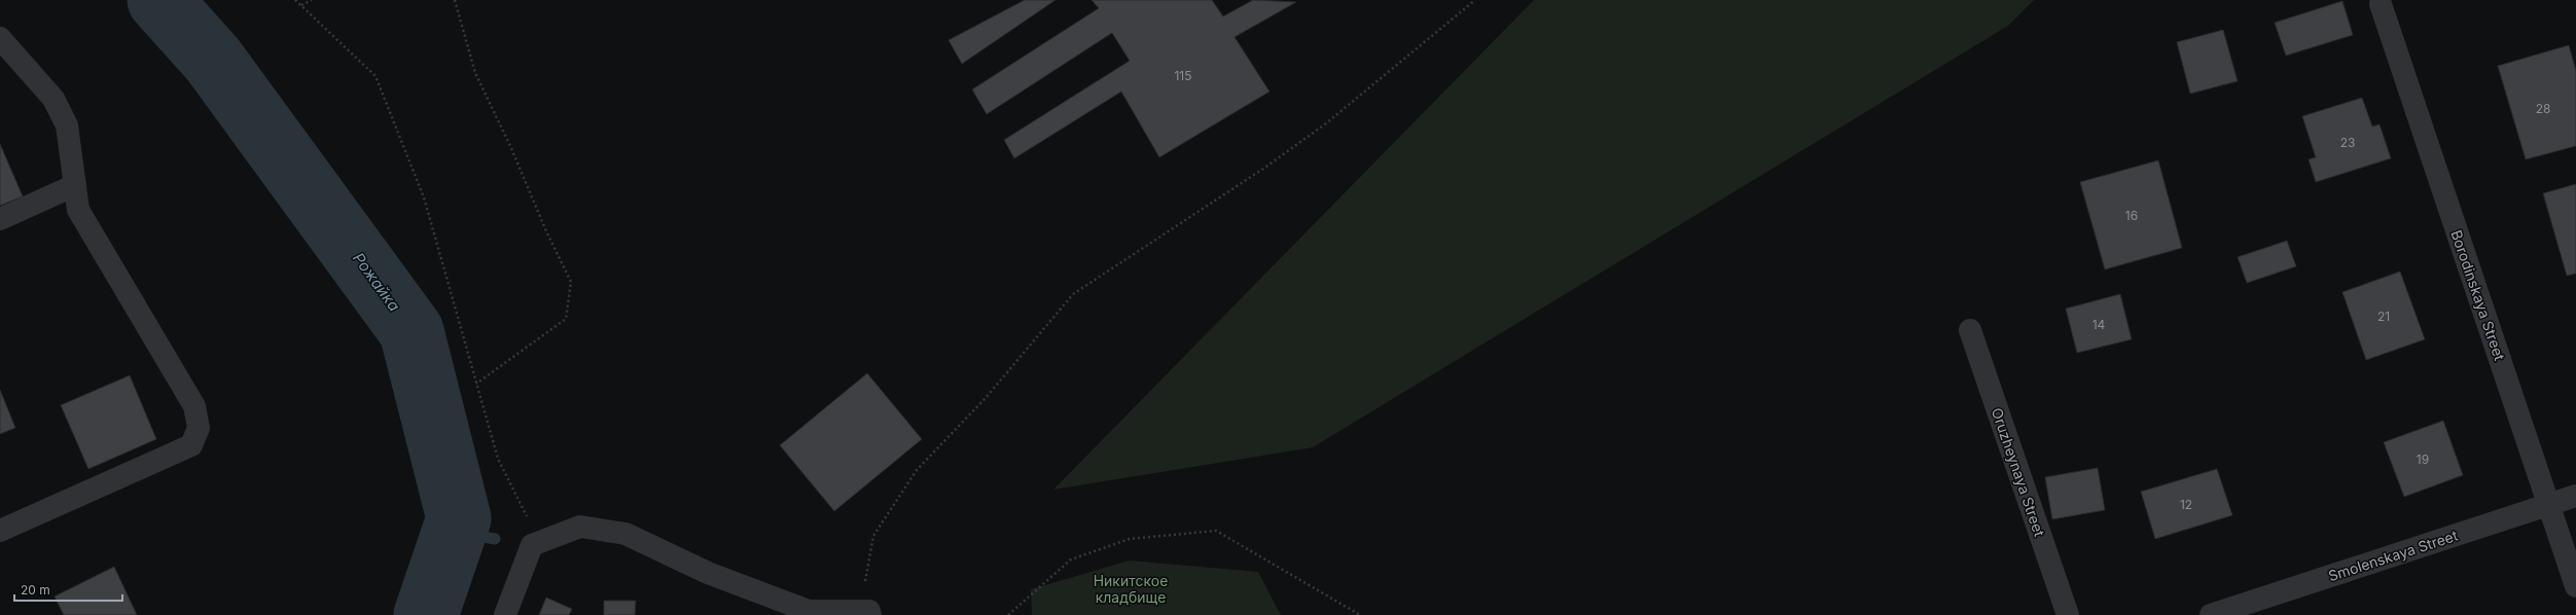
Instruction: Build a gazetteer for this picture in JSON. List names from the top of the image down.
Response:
{
  "streets": {
    "street": ["Borodinskaya Street", "Oruzheynaya Street", "Smolenskaya Street"]
  },
  "crossings": [
    ["Borodinskaya Street", "Smolenskaya Street"]
  ],
  "water": ["Рожайка"],
  "parks": ["Никитское кладбище"],
  "house_numbers": [
    "115",
    "28",
    "23",
    "16",
    "21",
    "14",
    "19",
    "12"
  ],
  "scale_bar": "20 m"
}
